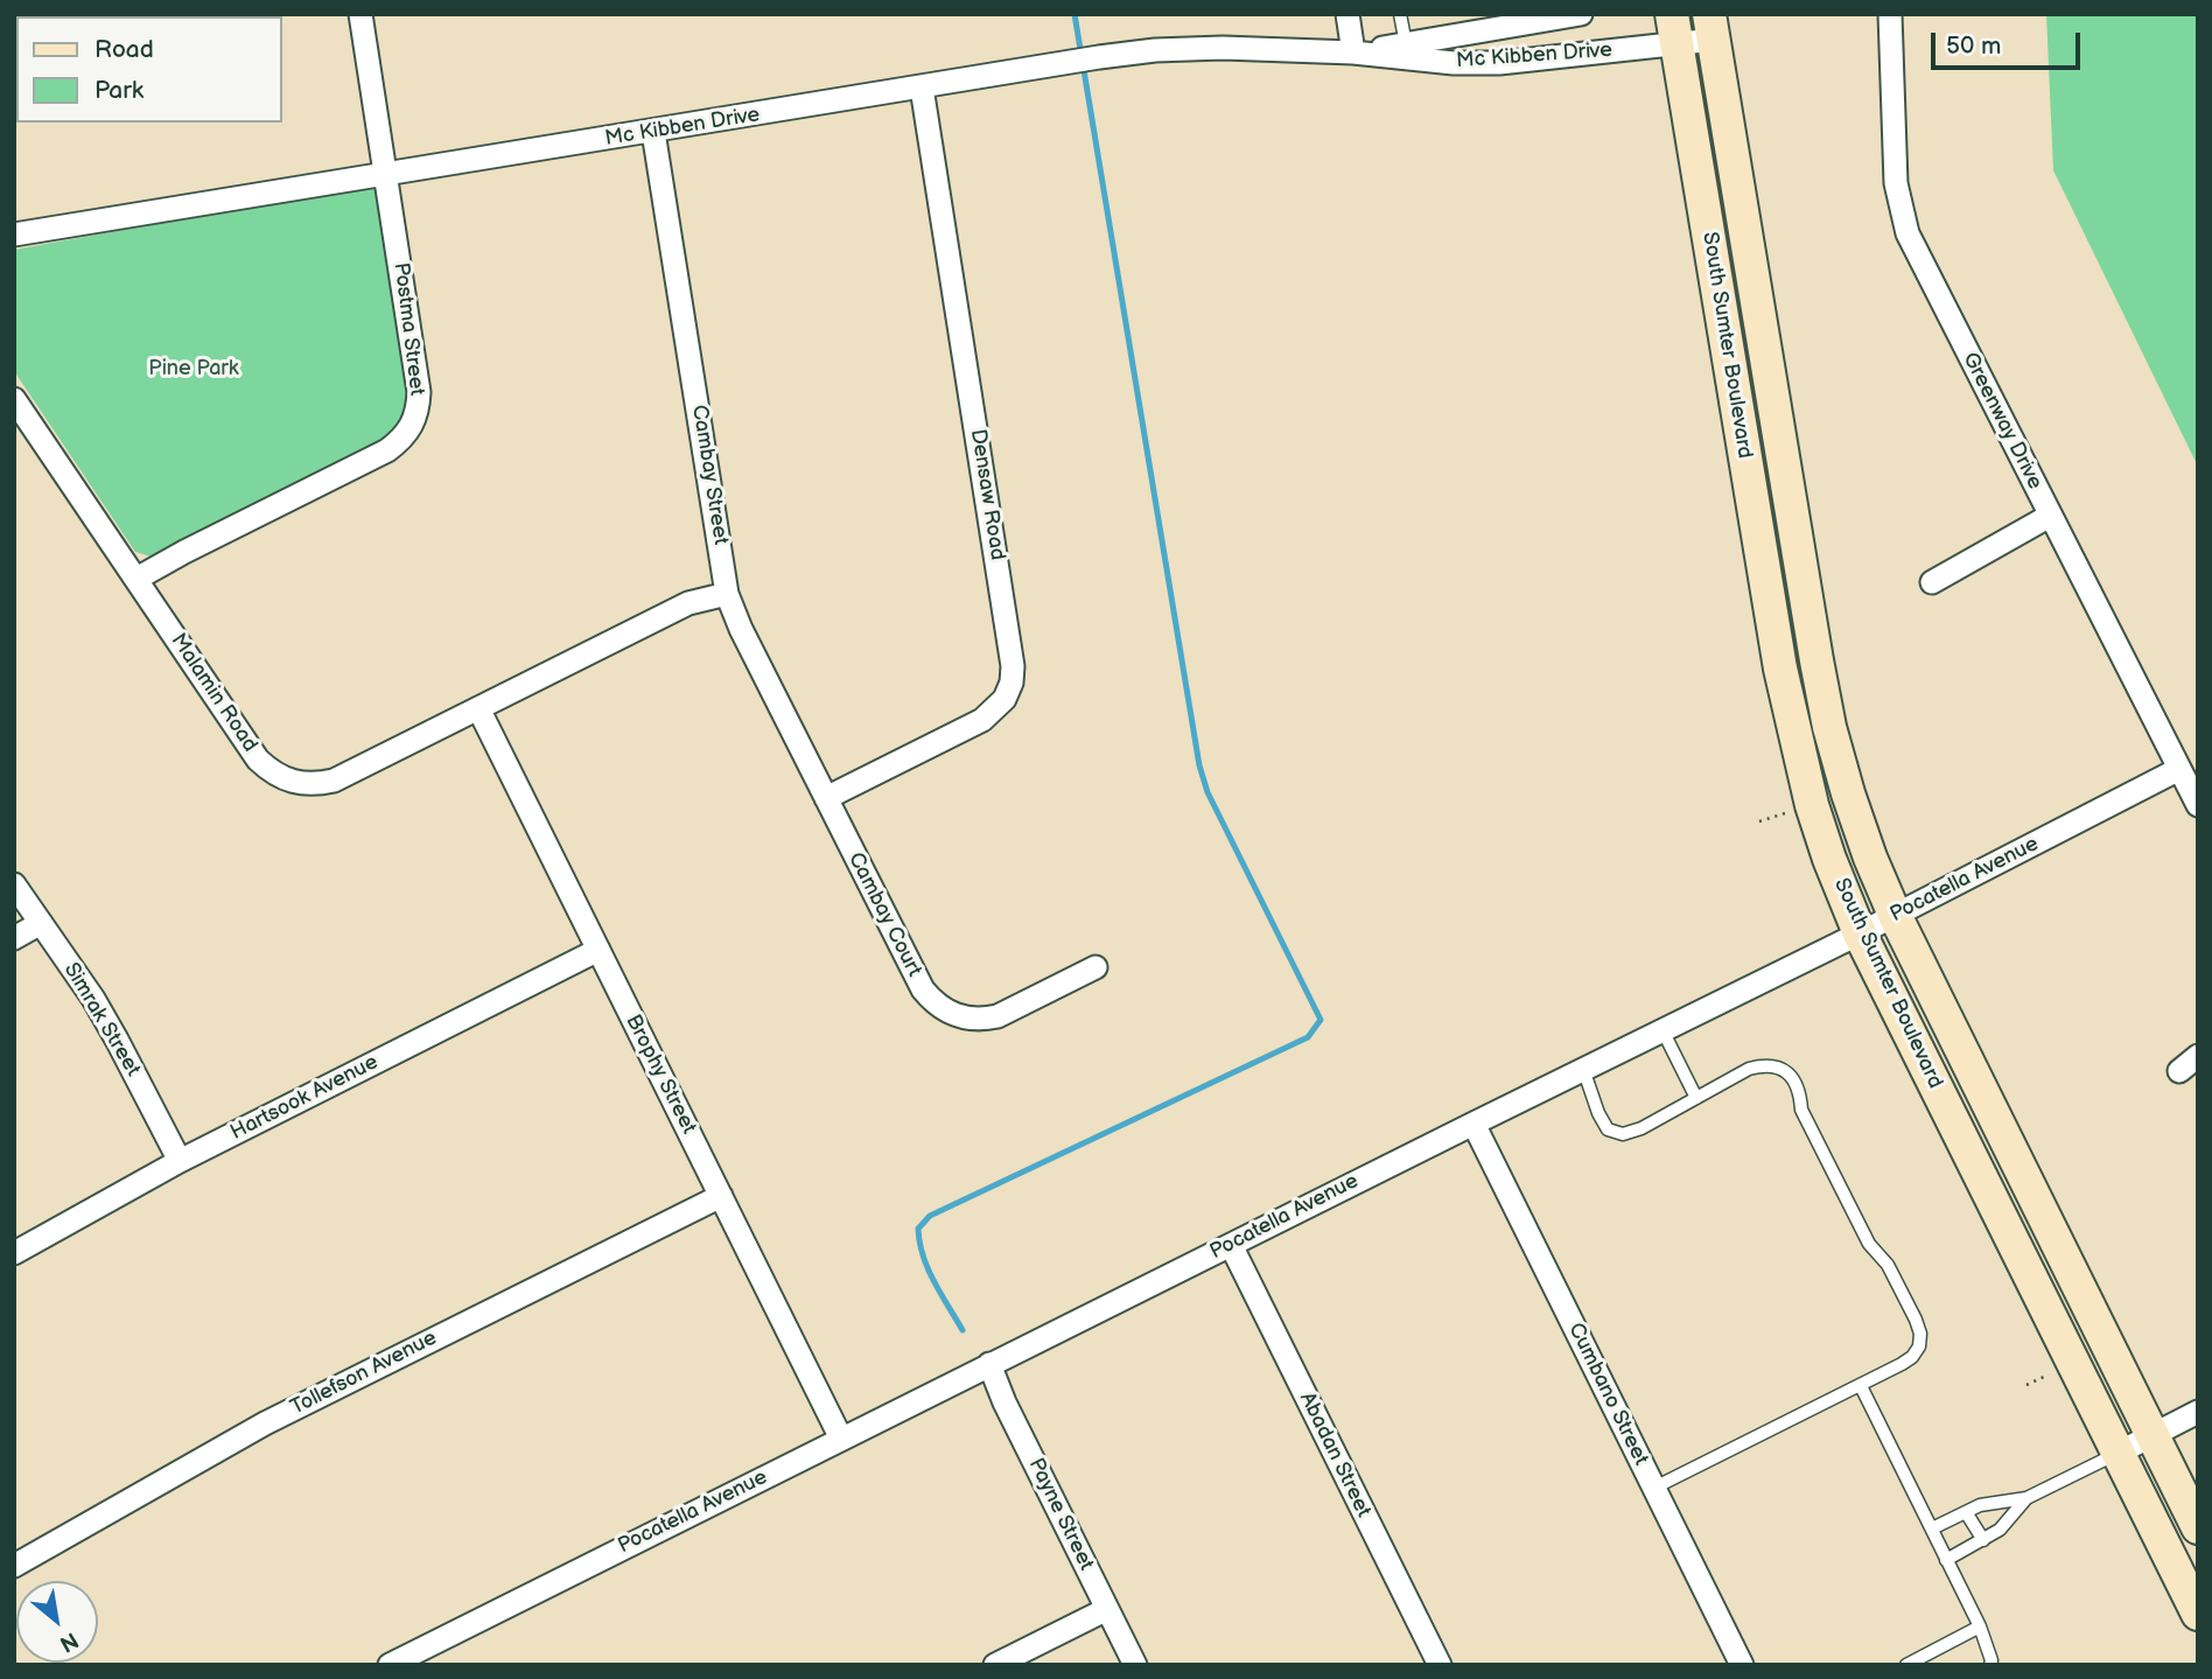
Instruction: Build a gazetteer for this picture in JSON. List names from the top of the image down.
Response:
{
  "streets": {
    "main road": ["South Sumter Boulevard"],
    "street": [
      "Mc Kibben Drive",
      "Postma Street",
      "Greenway Drive",
      "Cambay Street",
      "Densaw Road",
      "Malamin Road",
      "Pocatella Avenue",
      "Cambay Court",
      "Simrak Street",
      "Brophy Street",
      "Hartsook Avenue",
      "Tollefson Avenue",
      "Cumbano Street",
      "Abadan Street",
      "Payne Street"
    ]
  },
  "crossings": [
    ["Mc Kibben Drive", "Postma Street"],
    ["Mc Kibben Drive", "South Sumter Boulevard"],
    ["Mc Kibben Drive", "Cambay Street"],
    ["Mc Kibben Drive", "Densaw Road"],
    ["Postma Street", "Malamin Road"],
    ["South Sumter Boulevard", "Pocatella Avenue"],
    ["Greenway Drive", "Pocatella Avenue"],
    ["Cambay Street", "Densaw Road"],
    ["Cambay Street", "Malamin Road"],
    ["Cambay Street", "Cambay Court"],
    ["Densaw Road", "Cambay Court"],
    ["Malamin Road", "Brophy Street"],
    ["Pocatella Avenue", "Brophy Street"],
    ["Pocatella Avenue", "Cumbano Street"],
    ["Pocatella Avenue", "Abadan Street"],
    ["Pocatella Avenue", "Payne Street"],
    ["Simrak Street", "Hartsook Avenue"],
    ["Brophy Street", "Hartsook Avenue"],
    ["Brophy Street", "Tollefson Avenue"]
  ],
  "parks": ["Pine Park"],
  "legend": ["Road", "Park"],
  "scale_bar": "50 m",
  "north": "bottom right"
}
